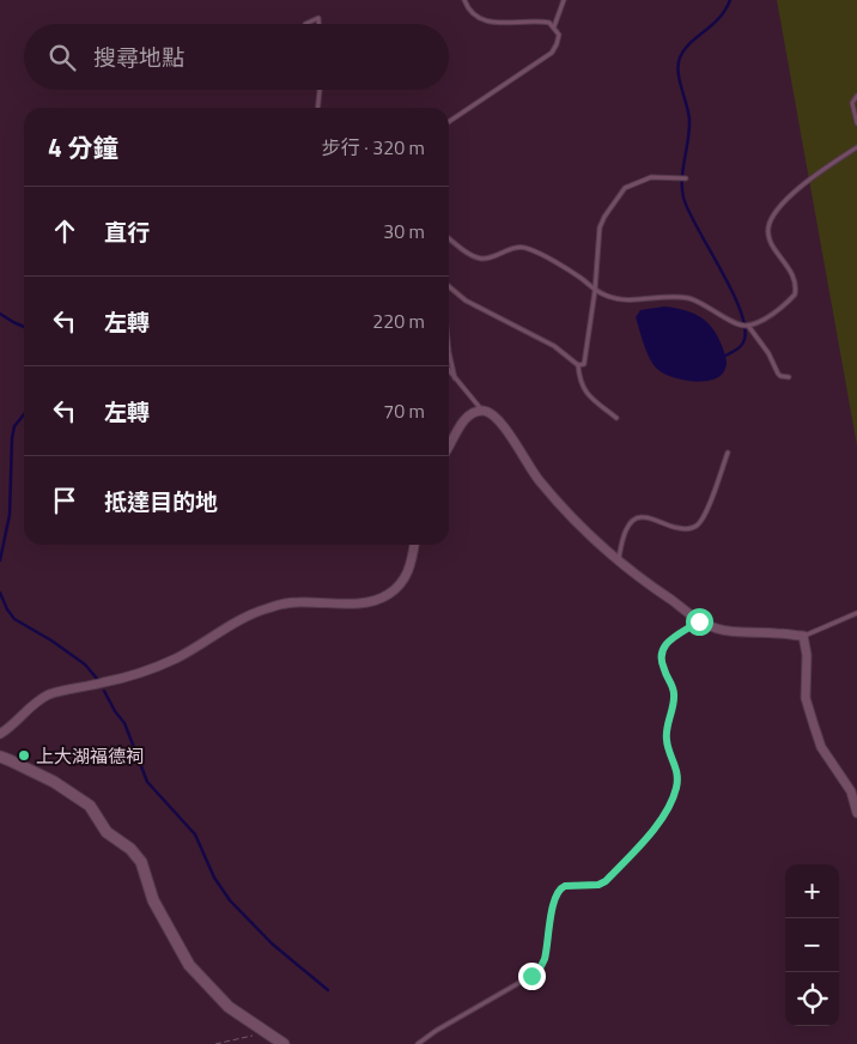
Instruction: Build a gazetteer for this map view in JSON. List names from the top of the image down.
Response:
{
  "places": ["上大湖福德祠"],
  "page": {
    "search": "搜尋地點",
    "heading": ["4 分鐘", "步行 · 320 m"],
    "list": [
      ["直行", "30 m"],
      ["左轉", "220 m"],
      ["左轉", "70 m"],
      "抵達目的地"
    ],
    "map_buttons": ["+", "−"]
  }
}
